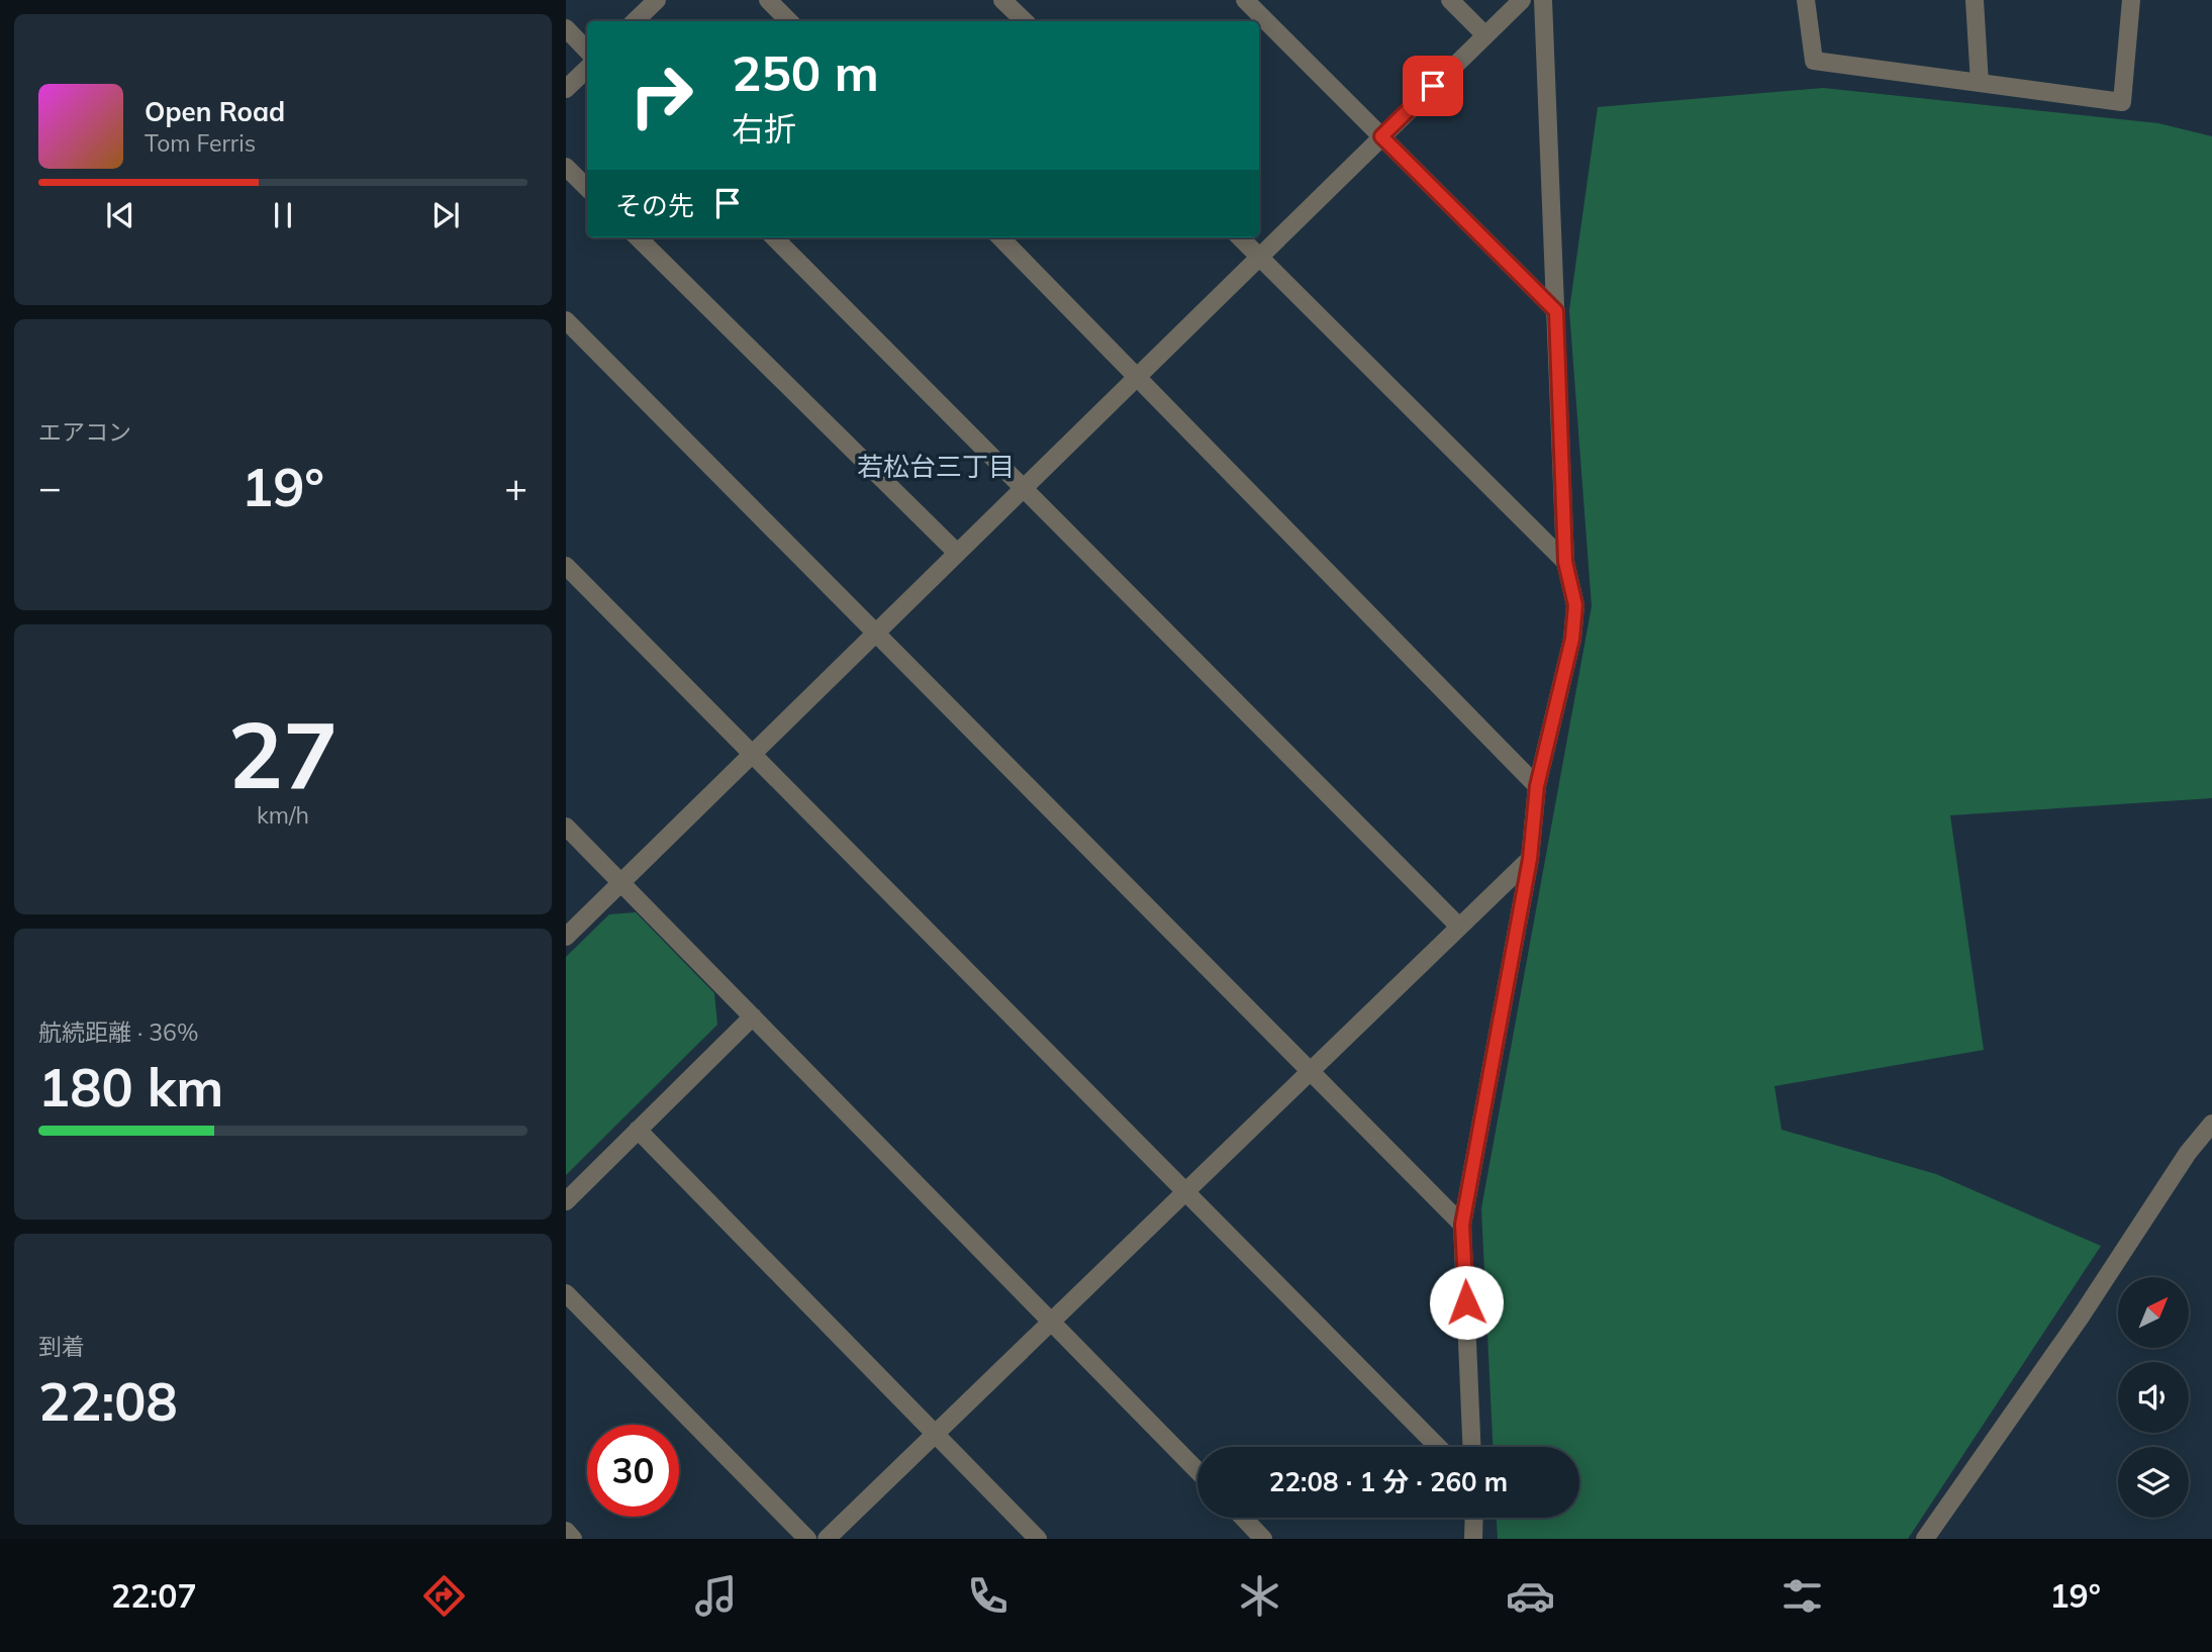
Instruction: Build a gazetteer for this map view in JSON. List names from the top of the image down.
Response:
{
  "districts": ["若松台三丁目"],
  "north": "top right",
  "page": {
    "turn": ["250 m", "右折"],
    "song": ["Open Road", "Tom Ferris"],
    "then": "その先",
    "tile": [
      "エアコン",
      ["27", "km/h"],
      ["航続距離 · 36%", "180 km"],
      ["到着", "22:08"]
    ],
    "heat": ["−", "19°", "+"],
    "limit": "30",
    "trip": "22:08 · 1 分 · 260 m",
    "tabs": ["22:07", "19°"]
  }
}
